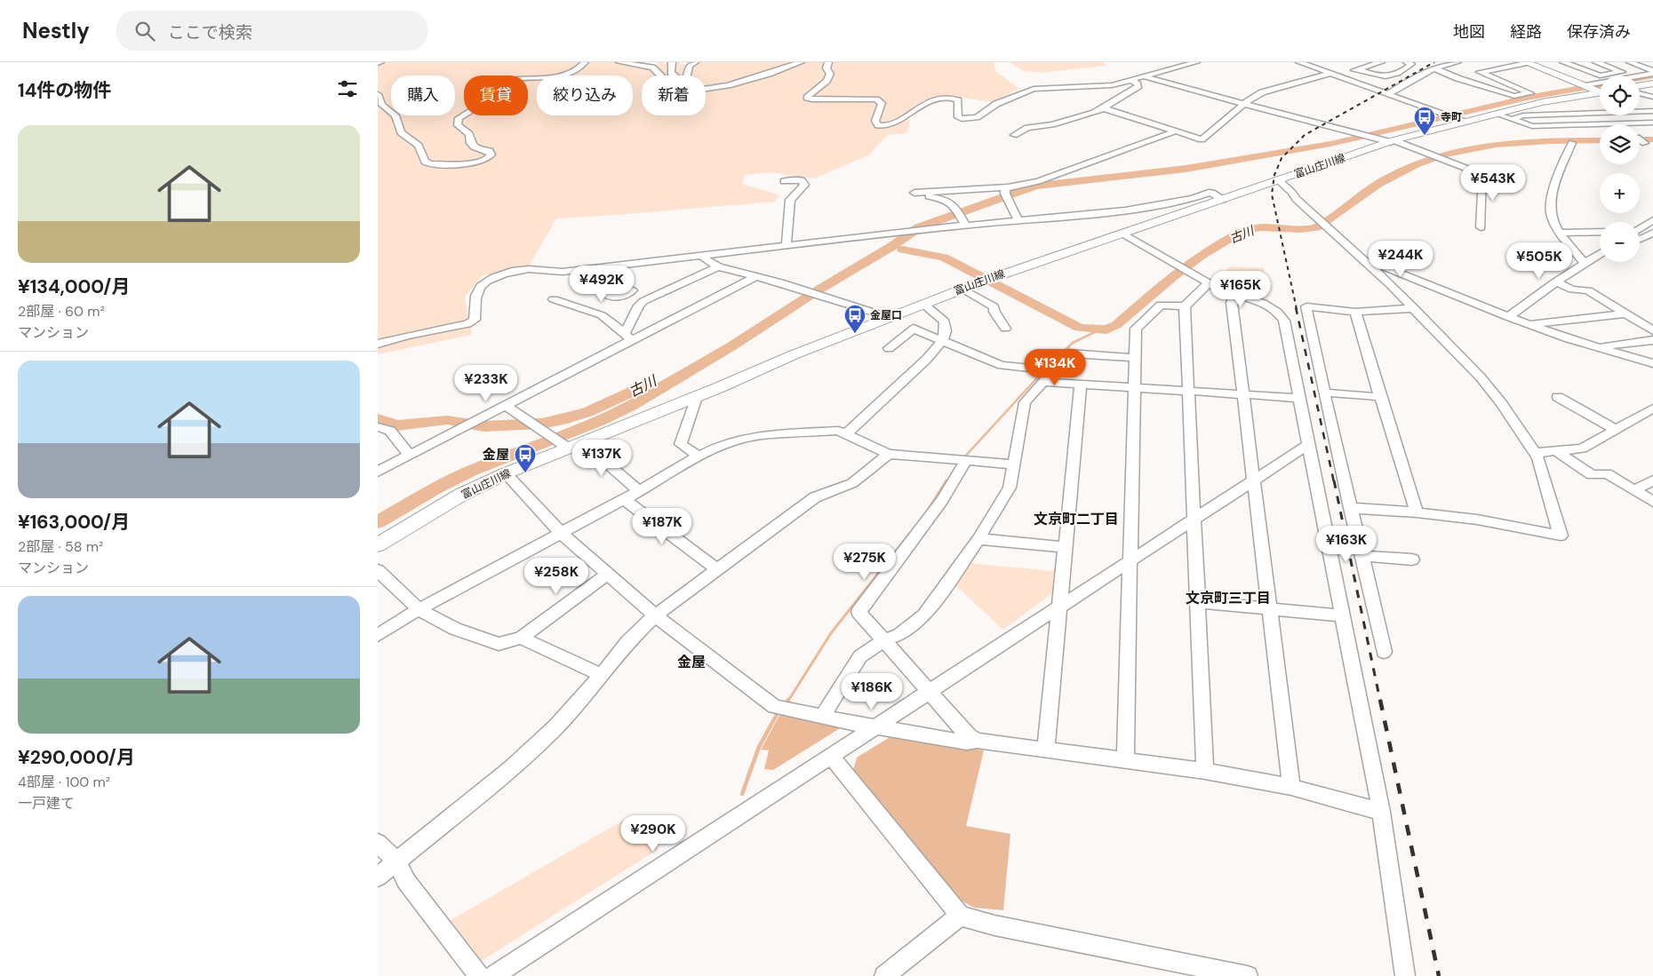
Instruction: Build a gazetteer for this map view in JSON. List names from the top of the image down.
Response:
{
  "streets": {
    "main road": ["富山庄川線"]
  },
  "districts": ["文京町二丁目", "文京町三丁目", "金屋"],
  "water": ["古川"],
  "places": {
    "bus stop": ["寺町", "金屋口", "金屋"]
  },
  "page": {
    "header": "Nestly",
    "search": "ここで検索",
    "nav": ["地図", "経路", "保存済み"],
    "heading": "14件の物件",
    "map_buttons": ["+", "−"],
    "chip": [
      "購入",
      "賃貸",
      "絞り込み",
      "新着"
    ],
    "list": [
      {
        "name": "¥134,000/月",
        "note": "2部屋 · 60 m² · マンション"
      },
      {
        "name": "¥163,000/月",
        "note": "2部屋 · 58 m² · マンション"
      },
      {
        "name": "¥290,000/月",
        "note": "4部屋 · 100 m² · 一戸建て"
      }
    ],
    "price": [
      "¥543K",
      "¥244K",
      "¥505K",
      "¥492K",
      "¥165K",
      "¥134K",
      "¥233K",
      "¥137K",
      "¥187K",
      "¥163K",
      "¥275K",
      "¥258K",
      "¥186K",
      "¥290K"
    ]
  }
}
